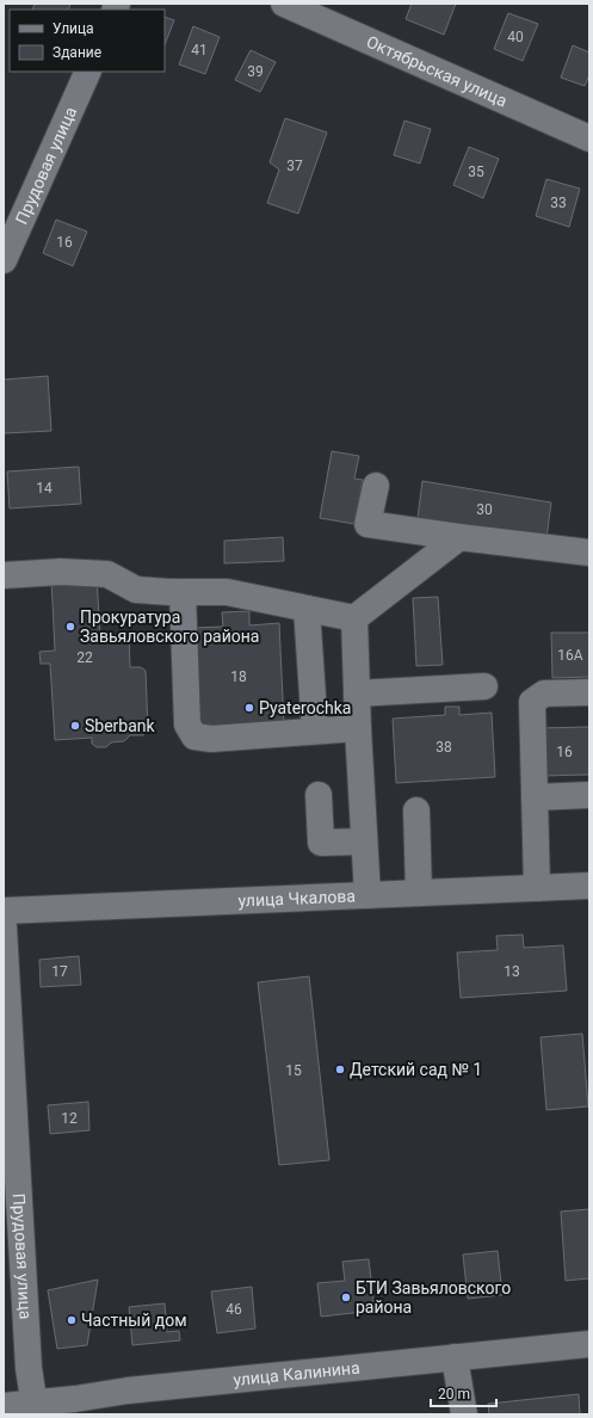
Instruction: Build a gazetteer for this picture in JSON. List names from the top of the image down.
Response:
{
  "streets": {
    "street": [
      "Октябрьская улица",
      "Прудовая улица",
      "улица Чкалова",
      "улица Калинина"
    ]
  },
  "crossings": [
    ["Прудовая улица", "улица Калинина"]
  ],
  "places": [
    "Прокуратура Завьяловского района",
    "Pyaterochka",
    "Sberbank",
    "Детский сад № 1",
    "БТИ Завьяловского района",
    "Частный дом"
  ],
  "house_numbers": [
    "40",
    "41",
    "39",
    "37",
    "35",
    "33",
    "16",
    "14",
    "30",
    "16А",
    "22",
    "18",
    "38",
    "16",
    "17",
    "13",
    "15",
    "12",
    "46"
  ],
  "legend": ["Улица", "Здание"],
  "scale_bar": "20 m"
}
